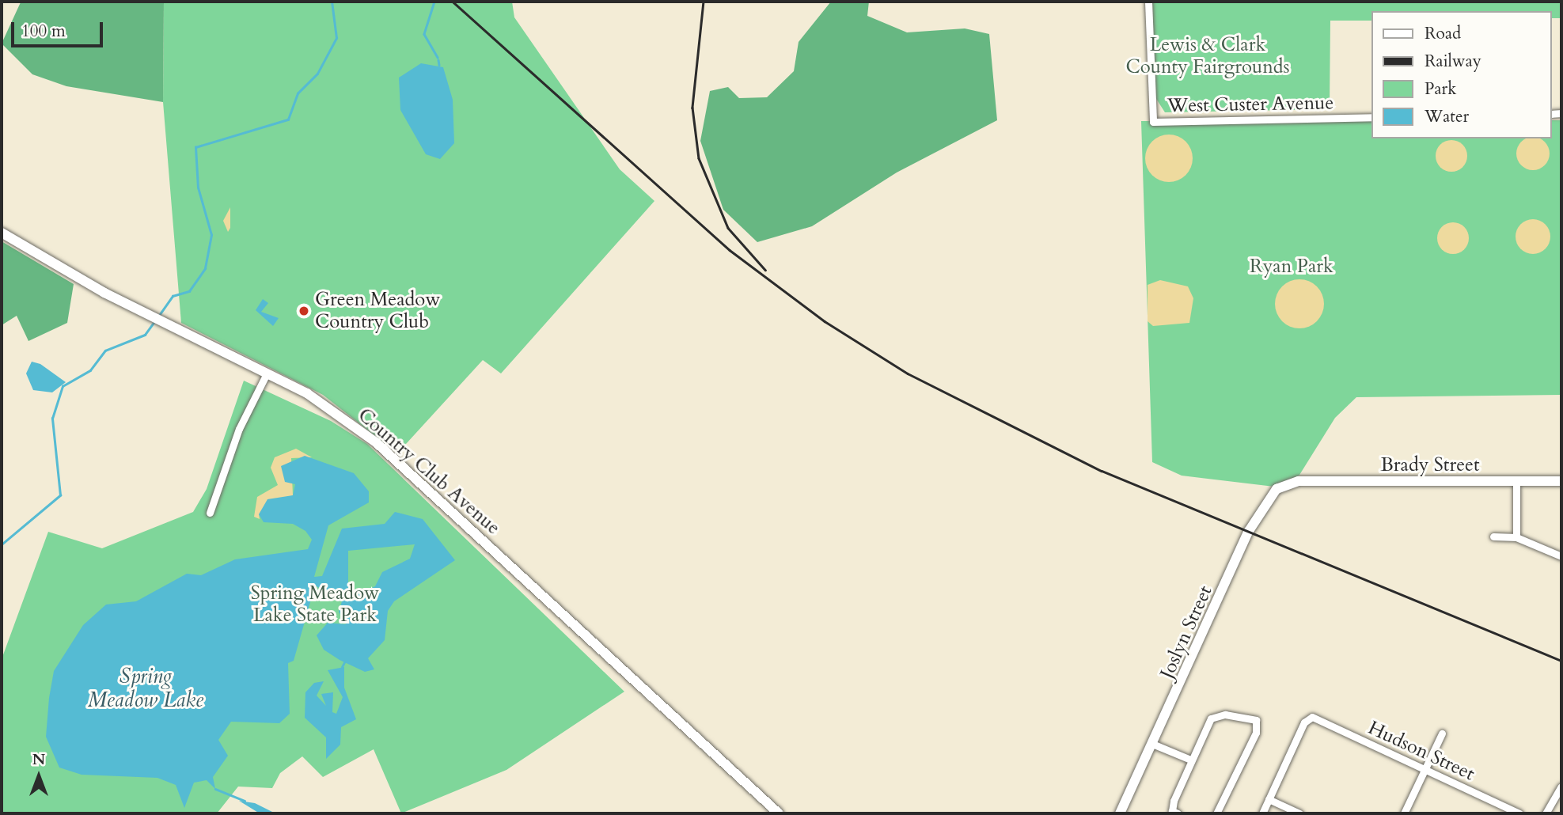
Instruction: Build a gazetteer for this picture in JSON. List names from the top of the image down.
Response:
{
  "streets": {
    "street": [
      "West Custer Avenue",
      "Brady Street",
      "Country Club Avenue",
      "Joslyn Street",
      "Hudson Street"
    ]
  },
  "crossings": [
    ["Brady Street", "Joslyn Street"]
  ],
  "water": ["Spring Meadow Lake"],
  "parks": ["Lewis & Clark County Fairgrounds", "Ryan Park", "Spring Meadow Lake State Park"],
  "places": ["Green Meadow Country Club"],
  "legend": [
    "Road",
    "Railway",
    "Park",
    "Water"
  ],
  "scale_bar": "100 m",
  "north": "top"
}
